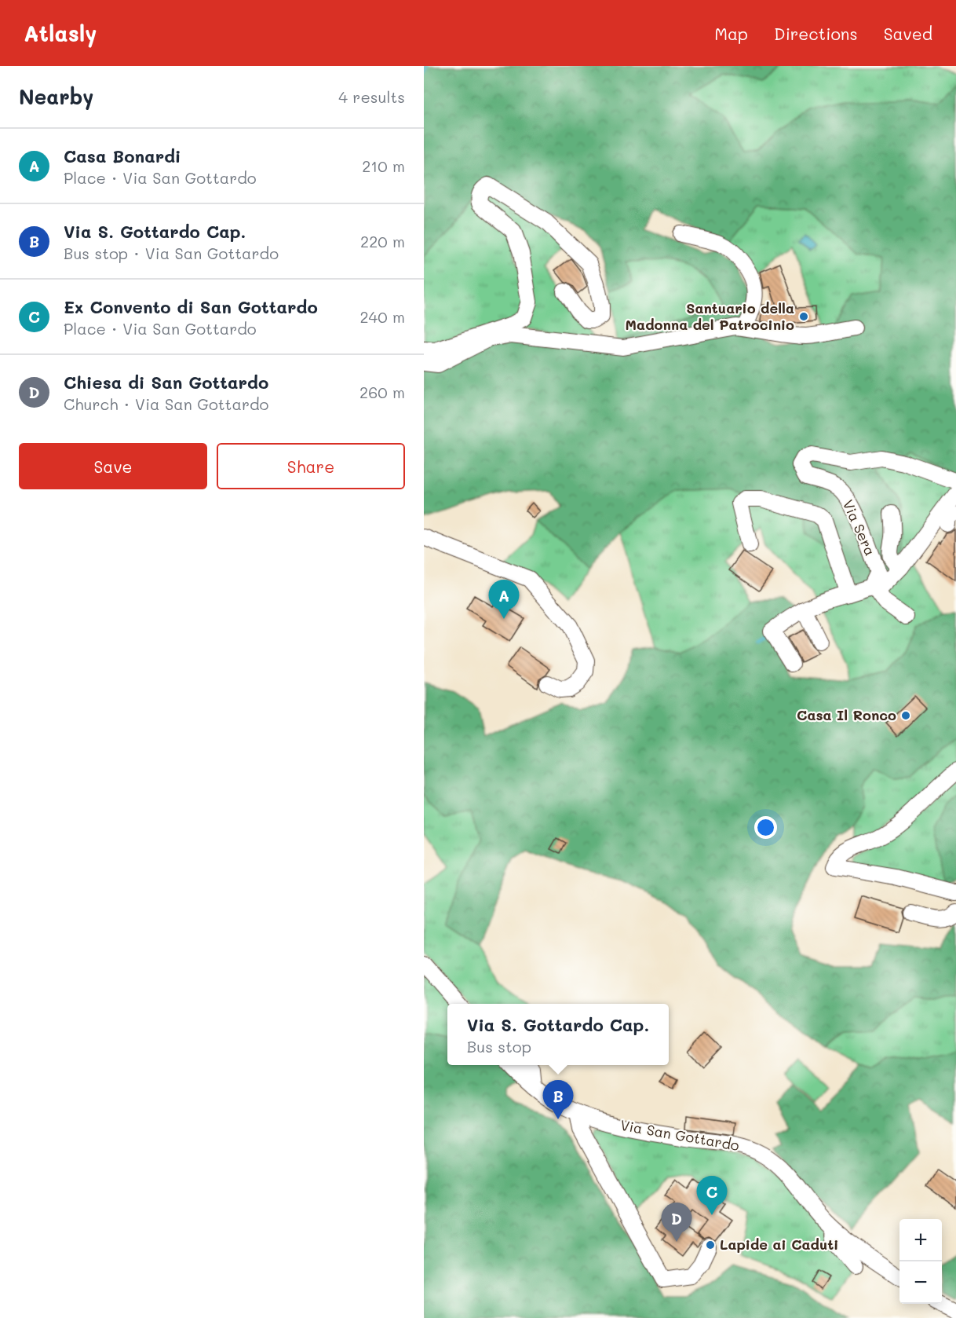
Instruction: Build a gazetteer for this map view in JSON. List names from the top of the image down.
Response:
{
  "streets": {
    "street": ["Via Sera", "Via San Gottardo"]
  },
  "places": ["Santuario della Madonna del Patrocinio", "Casa Il Ronco", "Lapide ai Caduti"],
  "page": {
    "header": "Atlasly",
    "nav": ["Map", "Directions", "Saved"],
    "heading": ["Nearby", "4 results"],
    "list": [
      {
        "mark": "A",
        "name": "Casa Bonardi",
        "note": "Place · Via San Gottardo",
        "value": "210 m"
      },
      {
        "mark": "B",
        "name": "Via S. Gottardo Cap.",
        "note": "Bus stop · Via San Gottardo",
        "value": "220 m"
      },
      {
        "mark": "C",
        "name": "Ex Convento di San Gottardo",
        "note": "Place · Via San Gottardo",
        "value": "240 m"
      },
      {
        "mark": "D",
        "name": "Chiesa di San Gottardo",
        "note": "Church · Via San Gottardo",
        "value": "260 m"
      }
    ],
    "buttons": ["Save", "Share"],
    "pins": [
      "A",
      "B",
      "C",
      "D"
    ],
    "popup": ["Via S. Gottardo Cap.", "Bus stop"],
    "map_buttons": ["+", "−"]
  }
}
